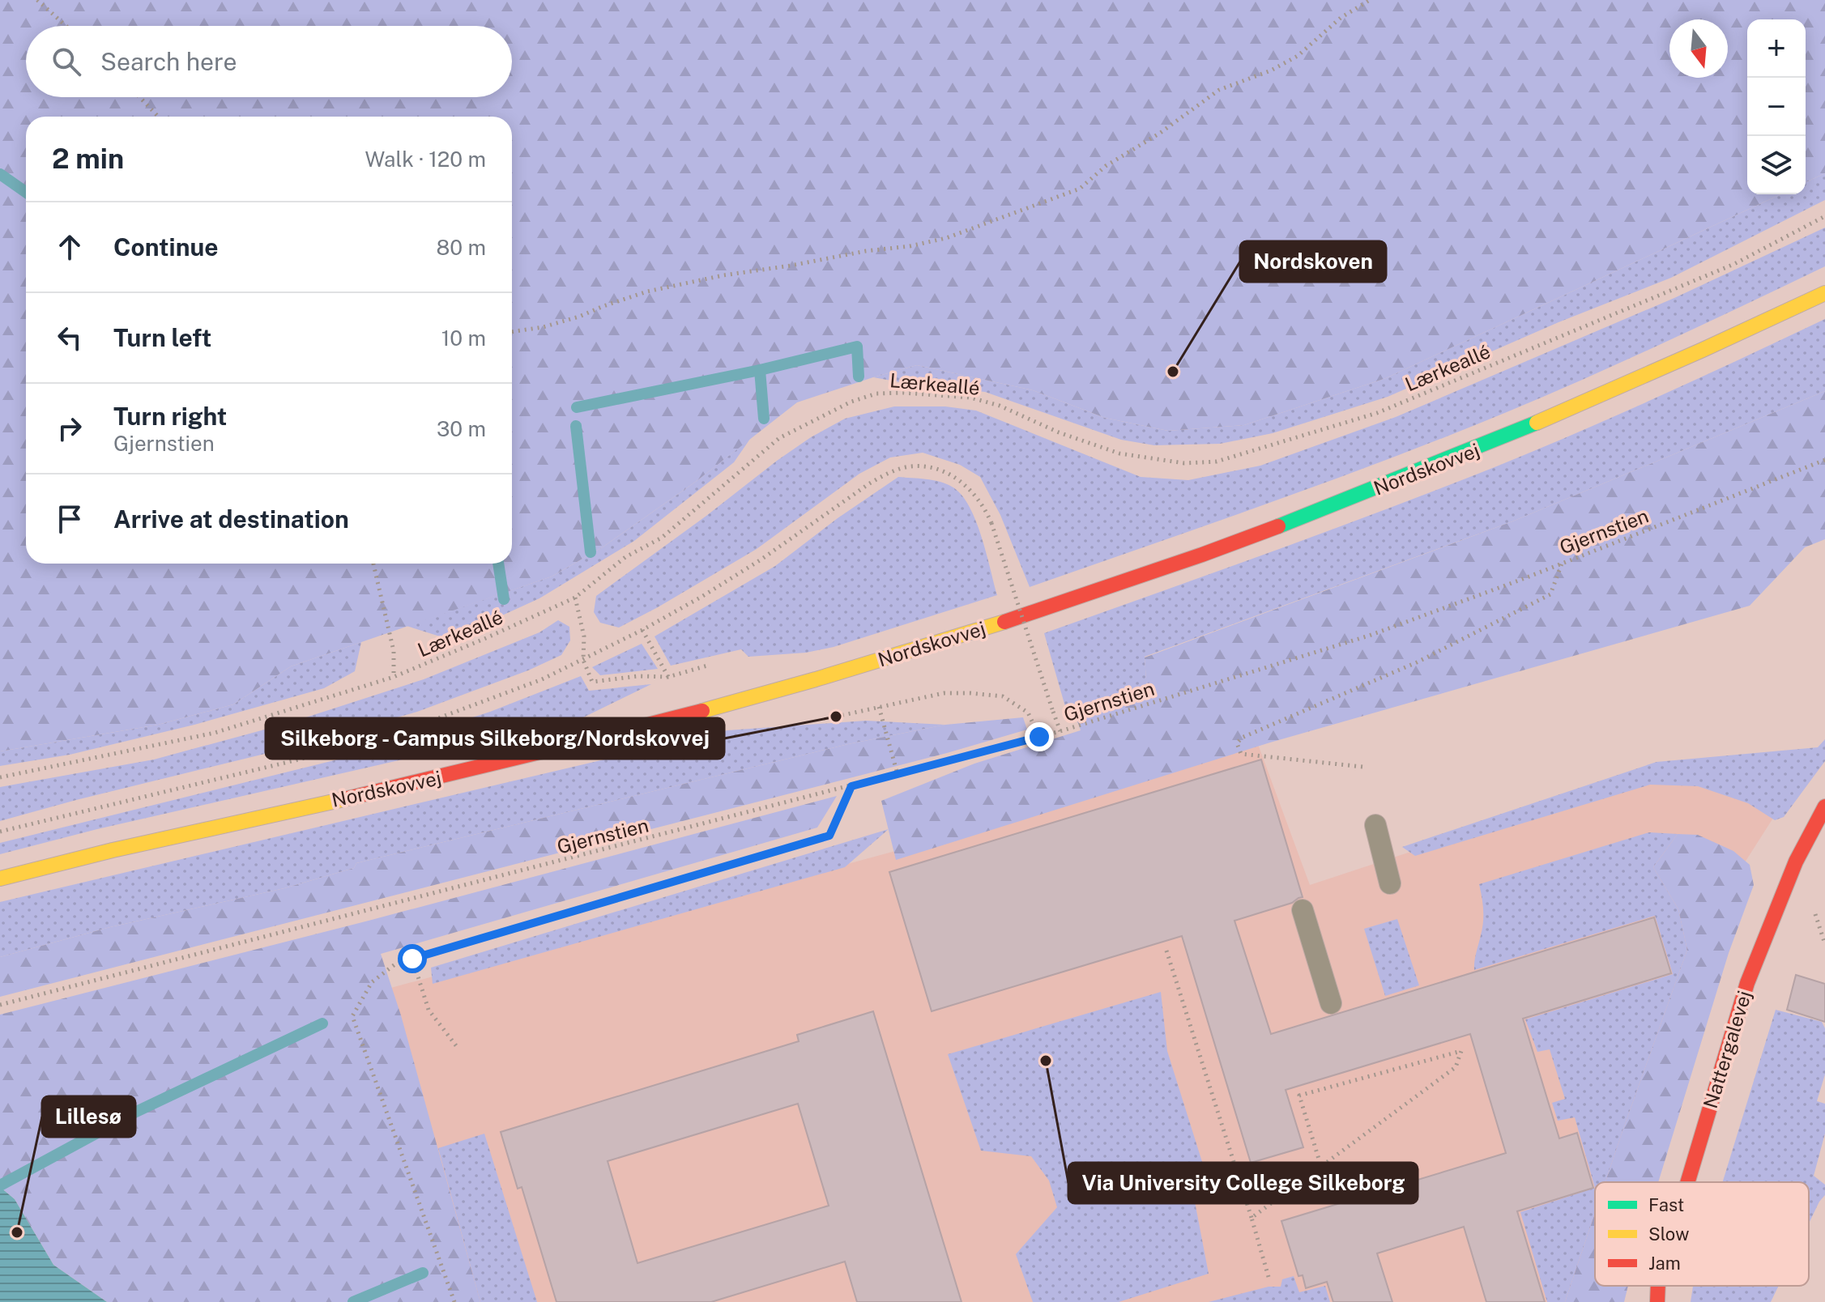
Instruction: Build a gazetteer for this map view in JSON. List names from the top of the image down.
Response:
{
  "streets": {
    "street": ["Nordskovvej", "Nattergalevej"],
    "path": ["Lærkeallé", "Gjernstien"]
  },
  "places": [
    "Nordskoven",
    "Silkeborg - Campus Silkeborg/Nordskovvej",
    "Via University College Silkeborg",
    "Lillesø"
  ],
  "legend": ["Fast", "Slow", "Jam"],
  "north": "bottom",
  "page": {
    "map_buttons": ["+", "−"],
    "search": "Search here",
    "heading": ["2 min", "Walk · 120 m"],
    "list": [
      ["Continue", "80 m"],
      ["Turn left", "10 m"],
      ["Turn right", "Gjernstien", "30 m"],
      "Arrive at destination"
    ]
  }
}
